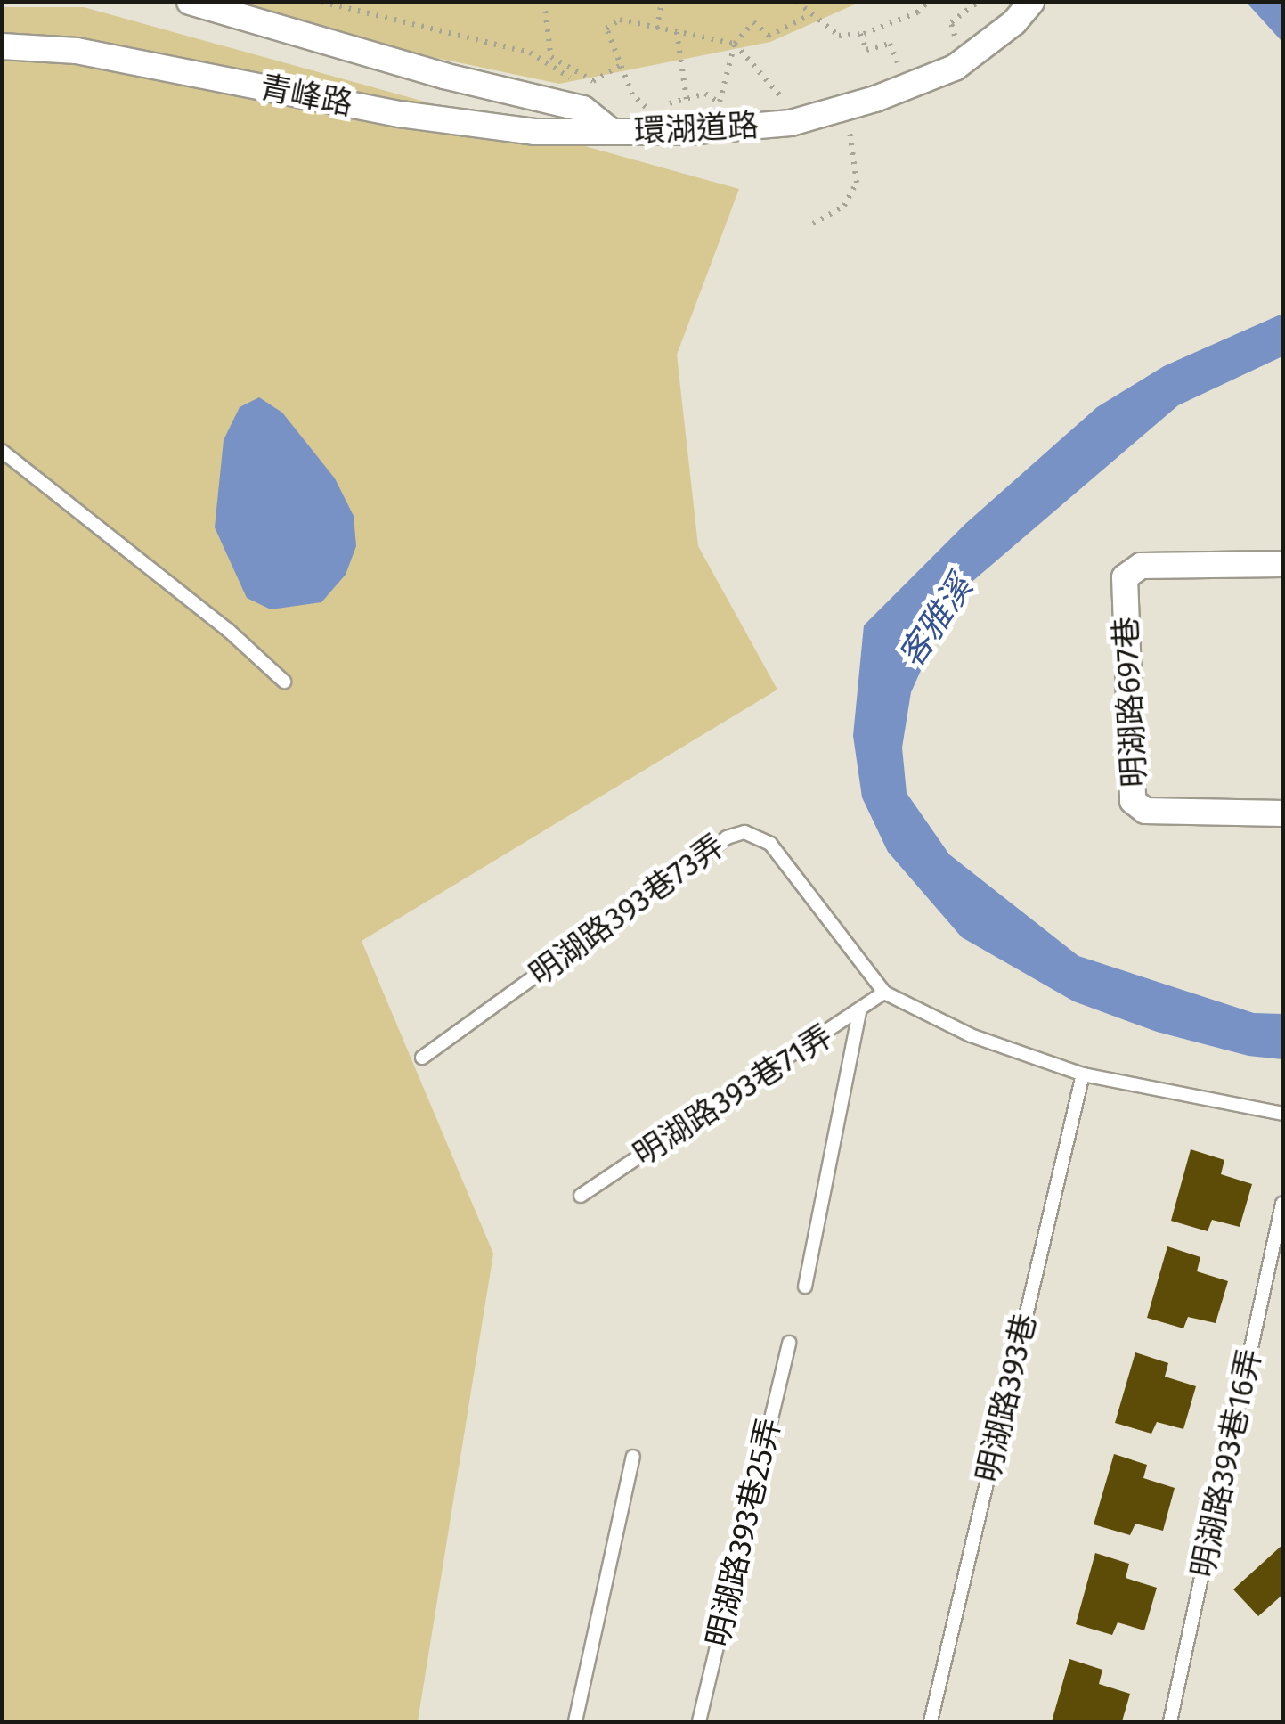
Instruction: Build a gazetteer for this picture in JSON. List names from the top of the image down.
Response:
{
  "streets": {
    "street": ["青峰路", "環湖道路", "明湖路697巷"],
    "lane": [
      "明湖路393巷73弄",
      "明湖路393巷71弄",
      "明湖路393巷",
      "明湖路393巷16弄",
      "明湖路393巷25弄"
    ]
  },
  "crossings": [
    ["青峰路", "環湖道路"],
    ["明湖路393巷73弄", "明湖路393巷71弄"],
    ["明湖路393巷73弄", "明湖路393巷"]
  ],
  "water": ["客雅溪"]
}
